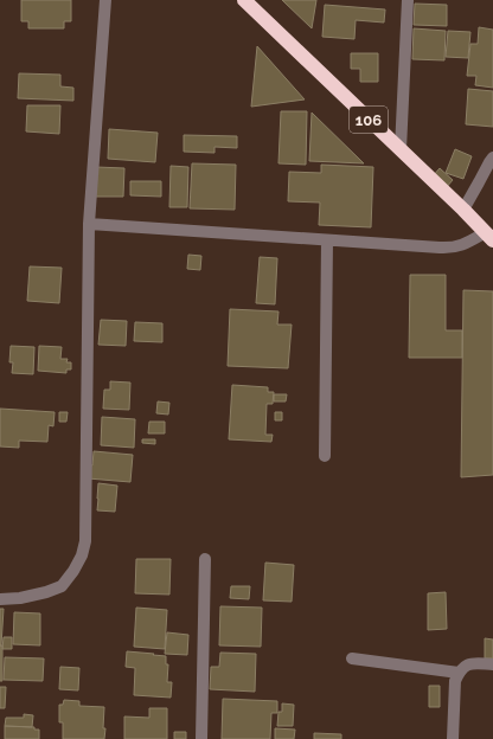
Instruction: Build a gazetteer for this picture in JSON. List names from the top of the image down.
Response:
{
  "streets": {
    "highway": ["106"]
  }
}
